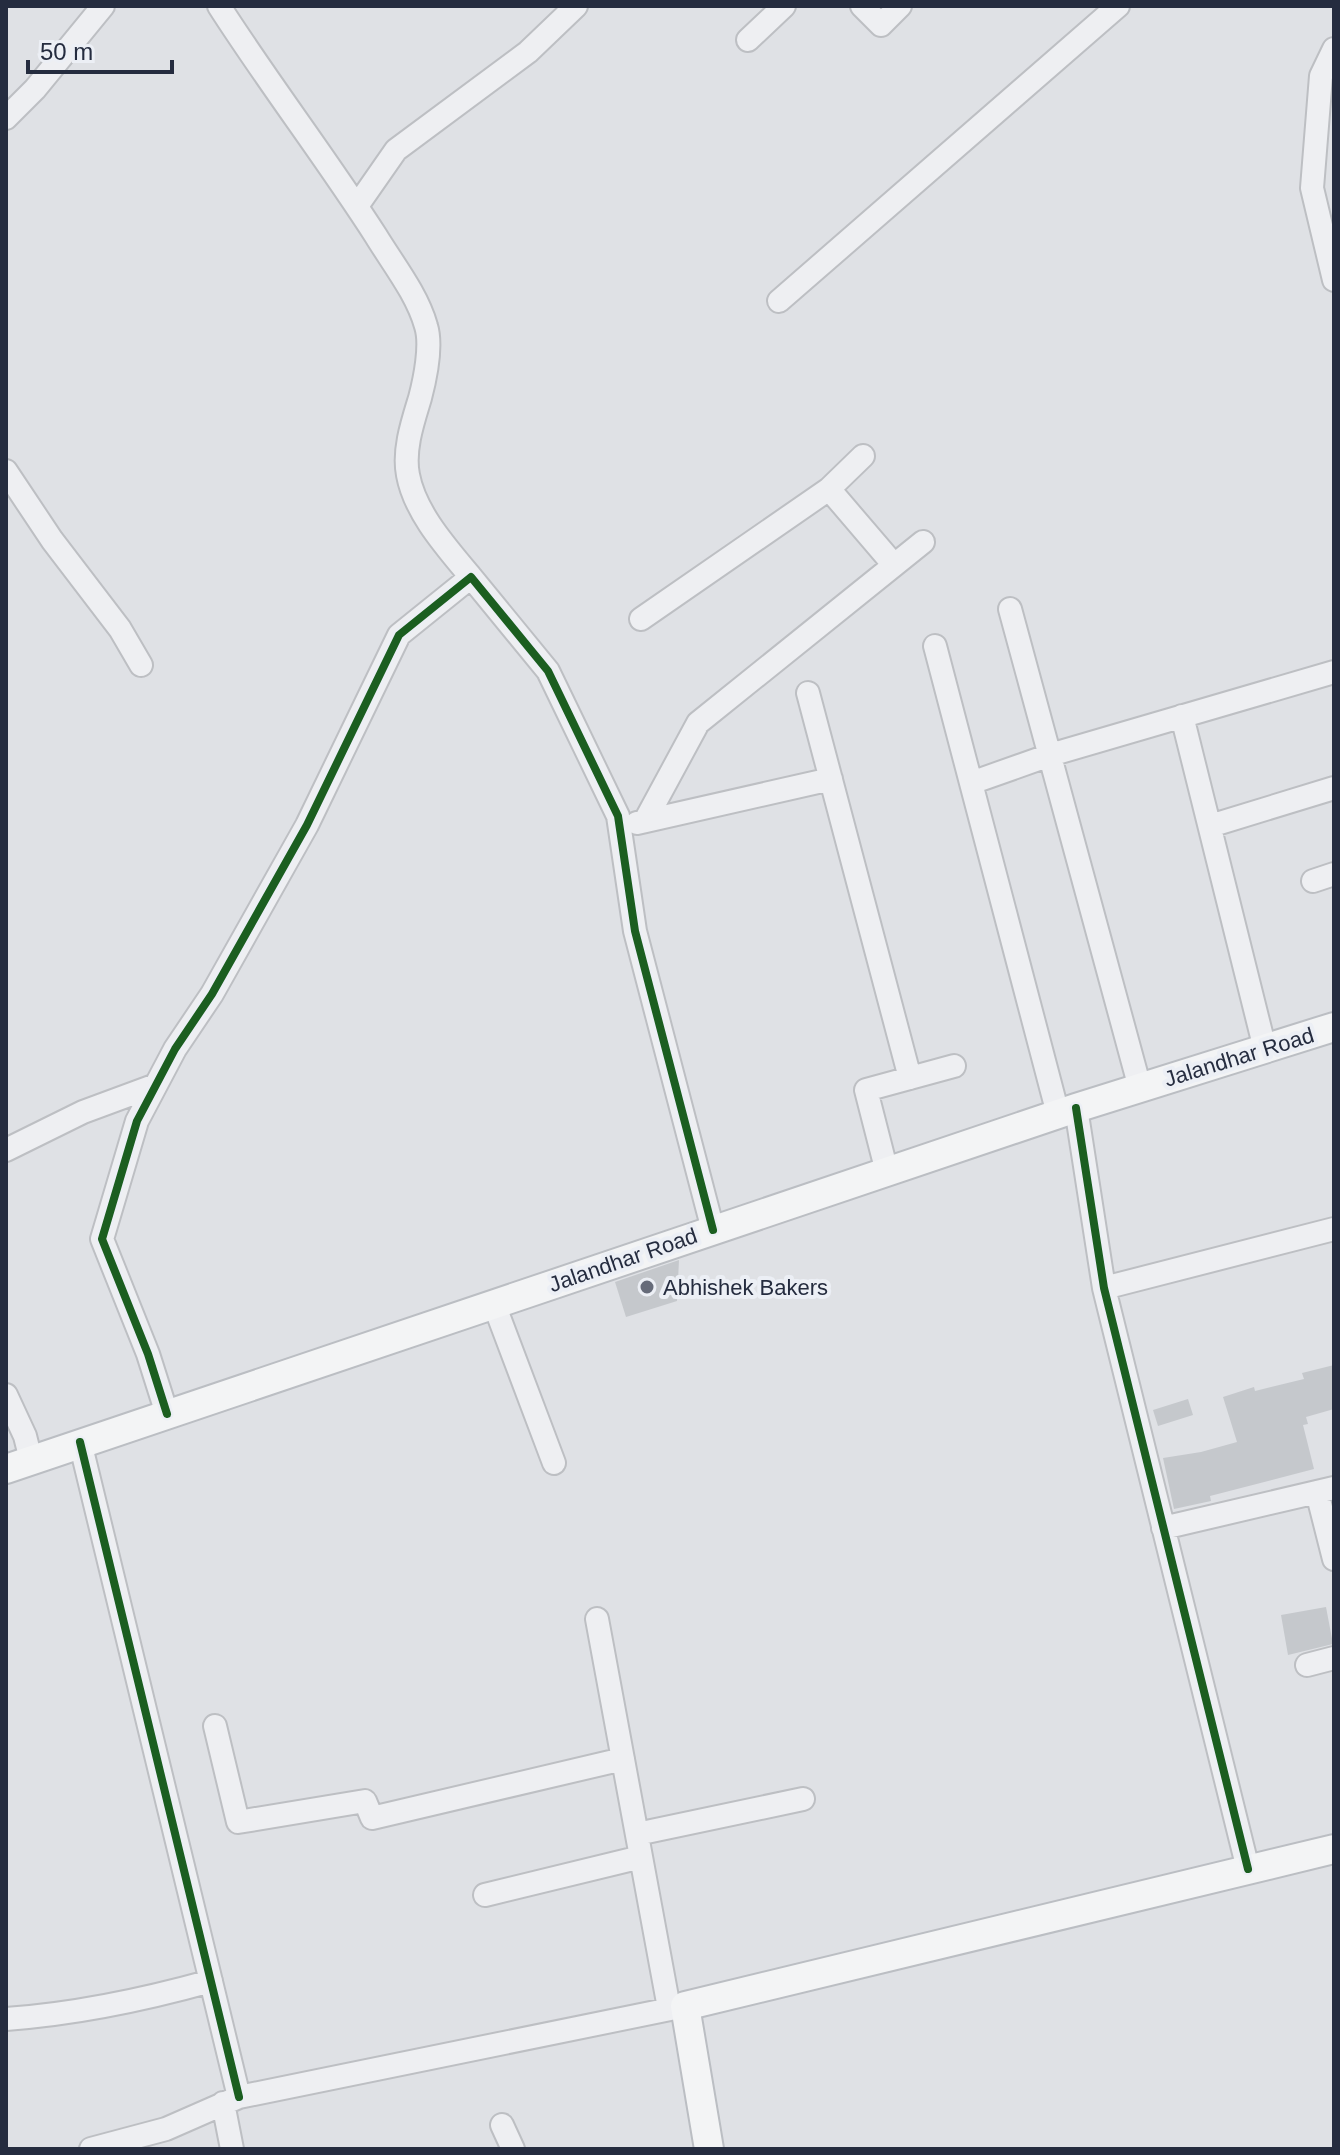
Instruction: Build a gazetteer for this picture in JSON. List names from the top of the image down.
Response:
{
  "streets": {
    "main road": ["Jalandhar Road"]
  },
  "places": ["Abhishek Bakers"],
  "scale_bar": "50 m"
}
